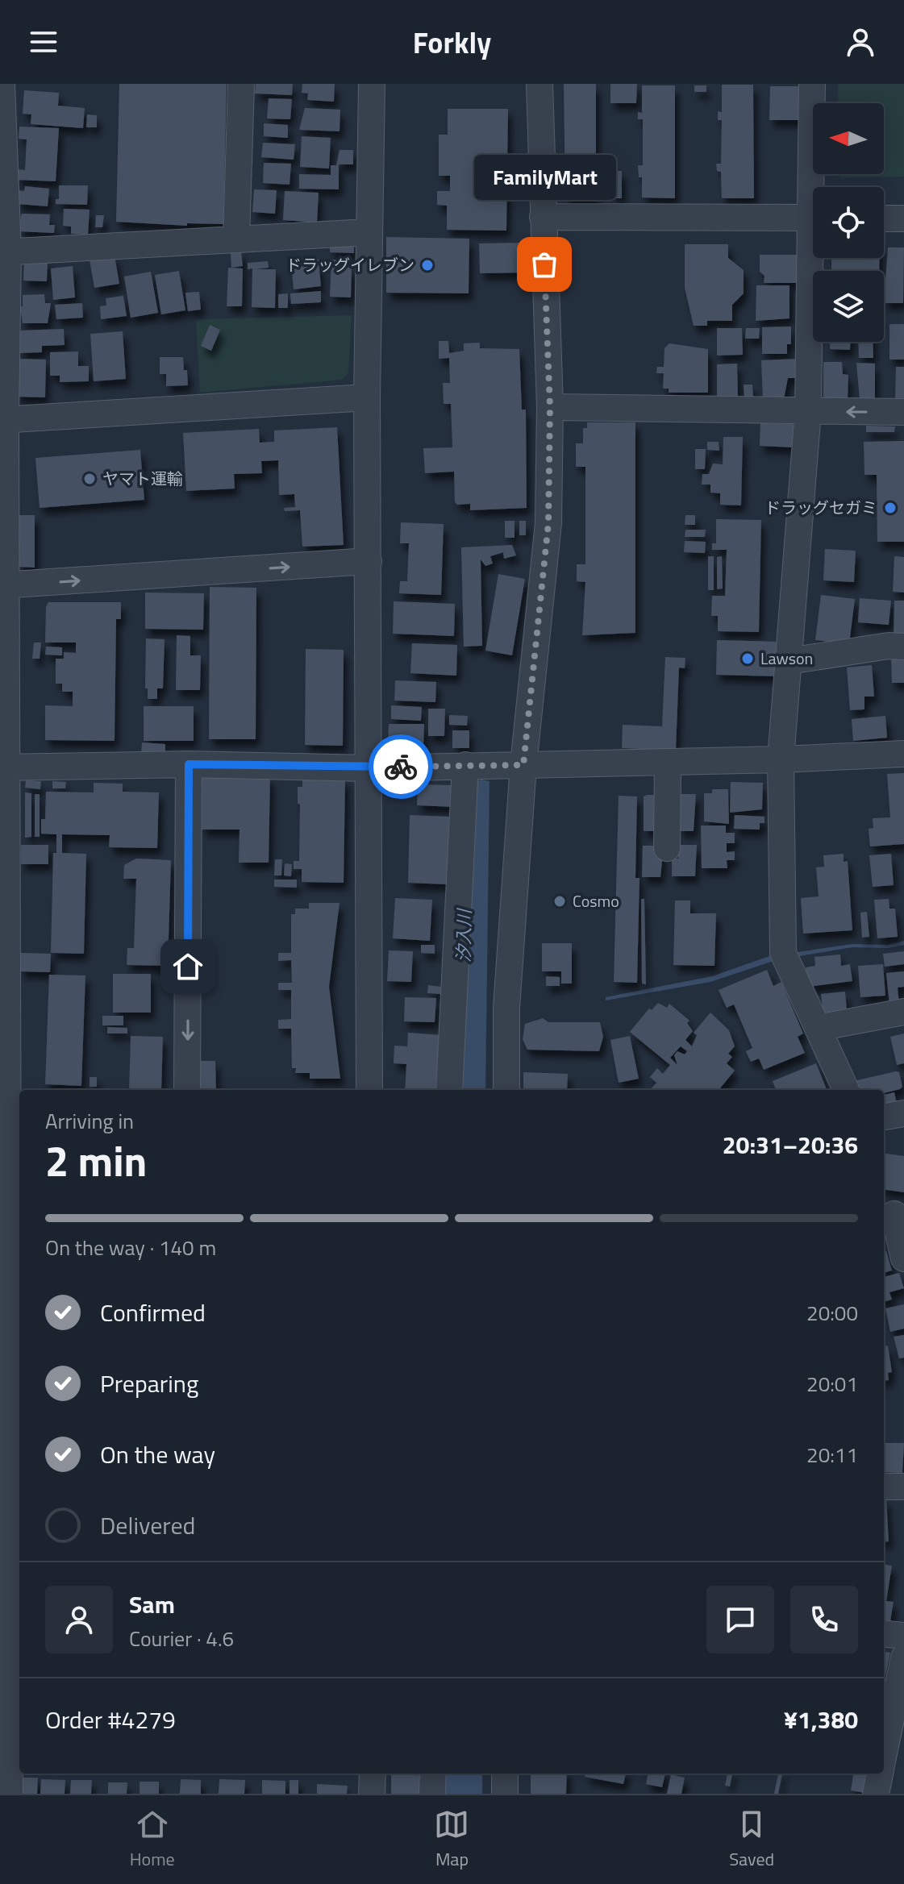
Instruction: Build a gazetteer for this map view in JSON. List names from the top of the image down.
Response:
{
  "water": ["汐入川"],
  "places": [
    "FamilyMart",
    "ドラッグイレブン",
    "ヤマト運輸",
    "ドラッグセガミ",
    "Lawson",
    "Cosmo"
  ],
  "north": "left",
  "page": {
    "header": "Forkly",
    "bubble": "FamilyMart",
    "heading": ["2 min", "Arriving in", "20:31–20:36"],
    "panel": [
      "Sam",
      "Courier · 4.6",
      "Order #4279",
      "¥1,380"
    ],
    "bar": "On the way · 140 m",
    "list": [
      ["Confirmed", "20:00"],
      ["Preparing", "20:01"],
      ["On the way", "20:11"],
      "Delivered"
    ],
    "tabs": ["Home", "Map", "Saved"]
  }
}
